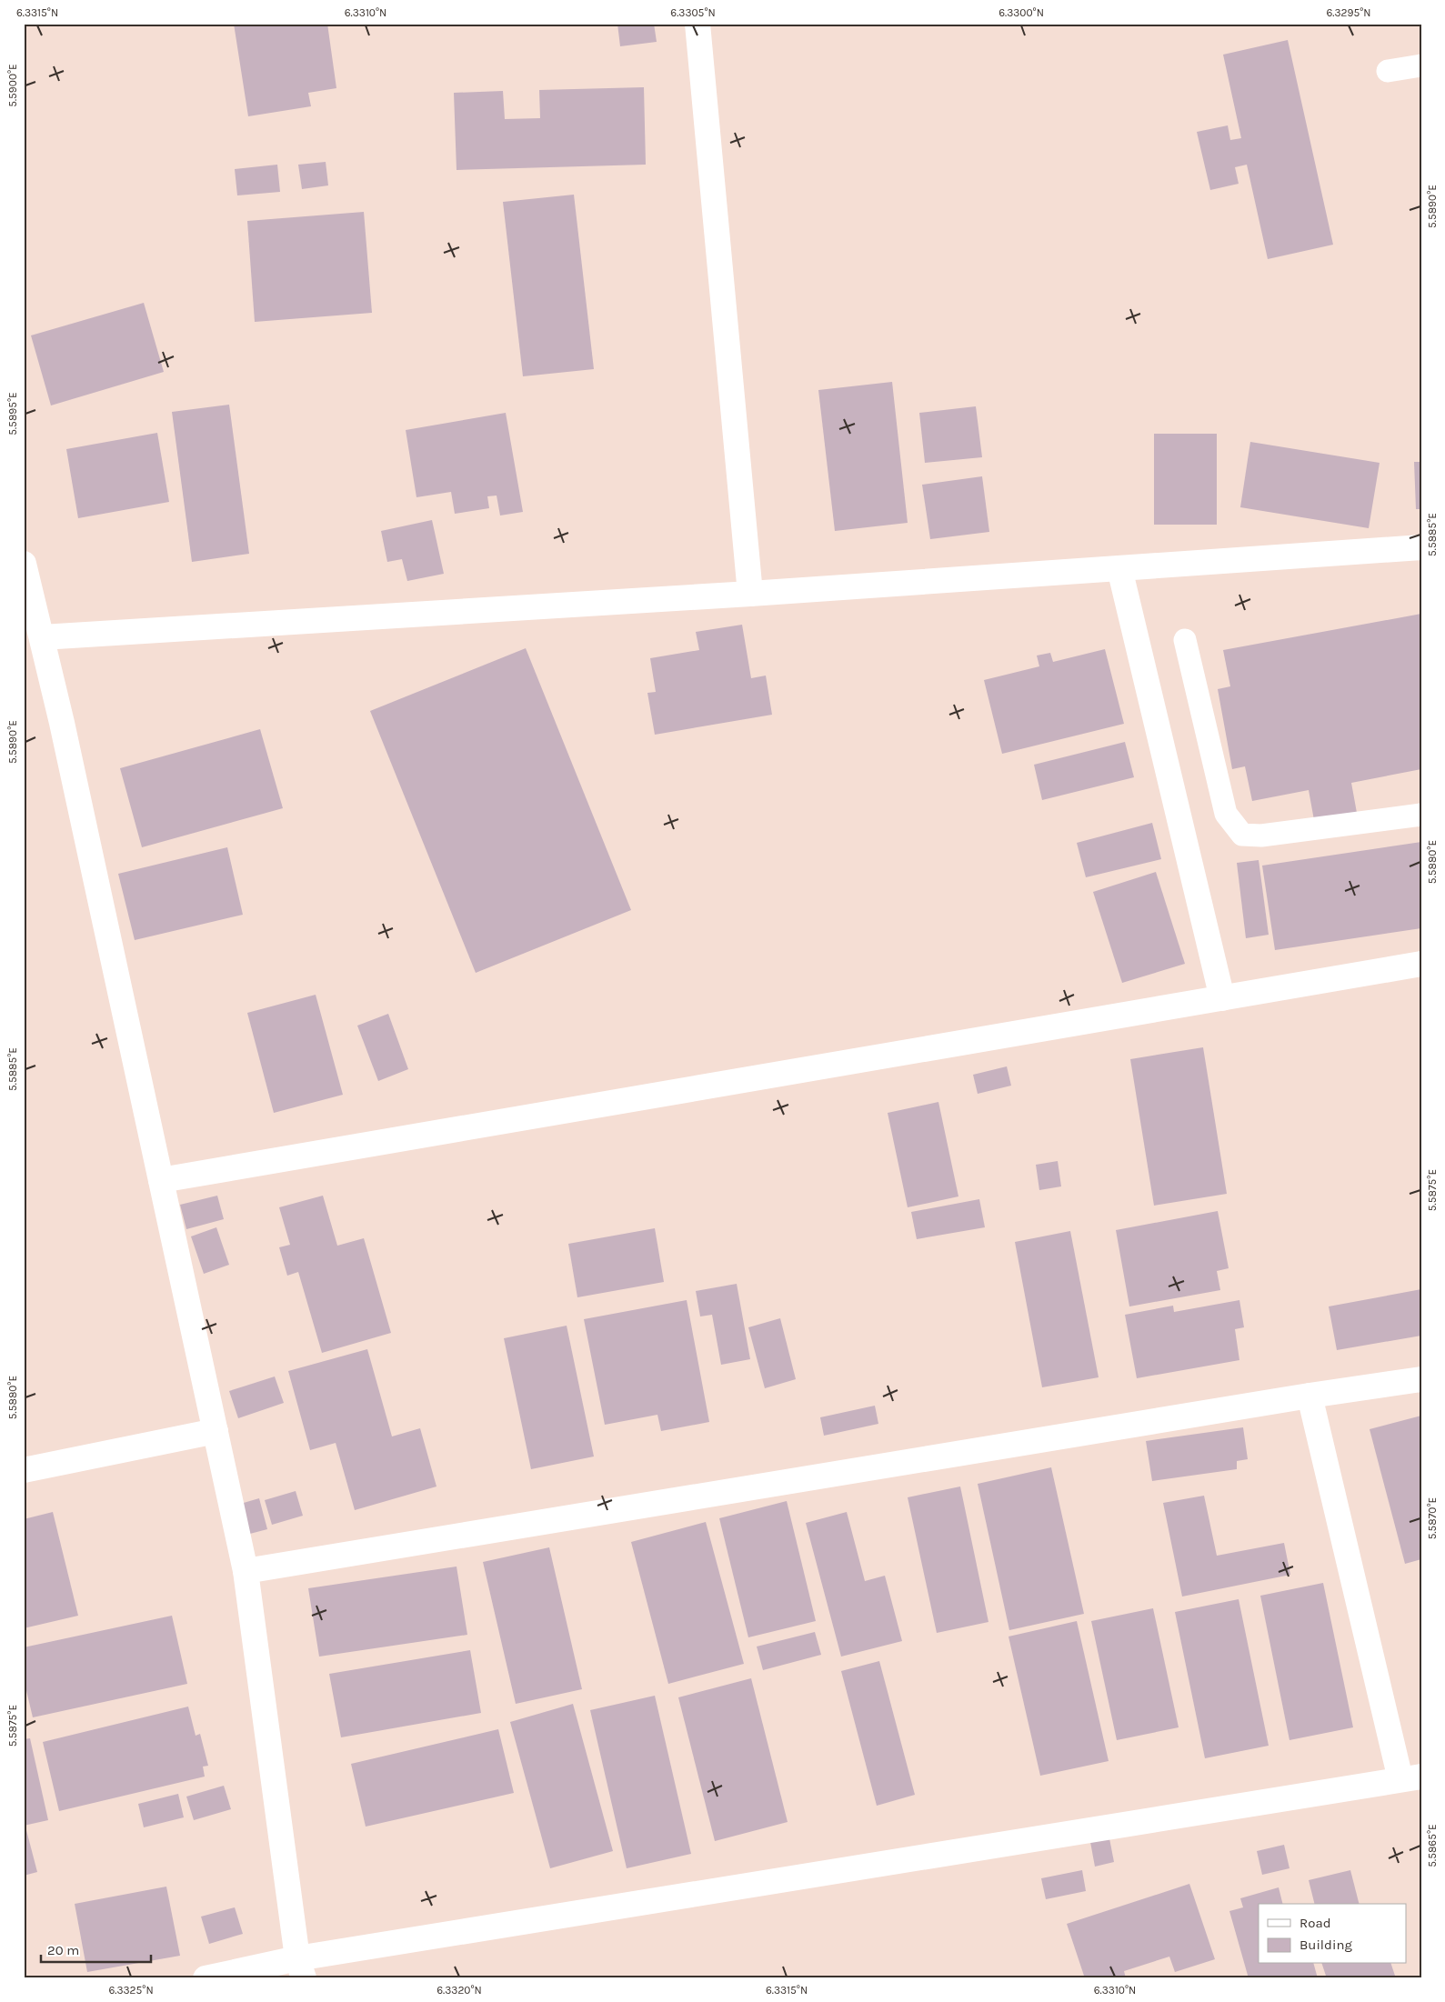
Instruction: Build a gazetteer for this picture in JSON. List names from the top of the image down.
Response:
{
  "legend": ["Road", "Building"],
  "scale_bar": "20 m",
  "coordinates": [
    "6.3315°N",
    "6.3310°N",
    "6.3305°N",
    "6.3300°N",
    "6.3295°N",
    "5.5900°E",
    "5.5890°E",
    "5.5895°E",
    "5.5885°E",
    "5.5880°E",
    "5.5875°E",
    "5.5870°E",
    "5.5865°E",
    "6.3325°N",
    "6.3320°N"
  ]
}
